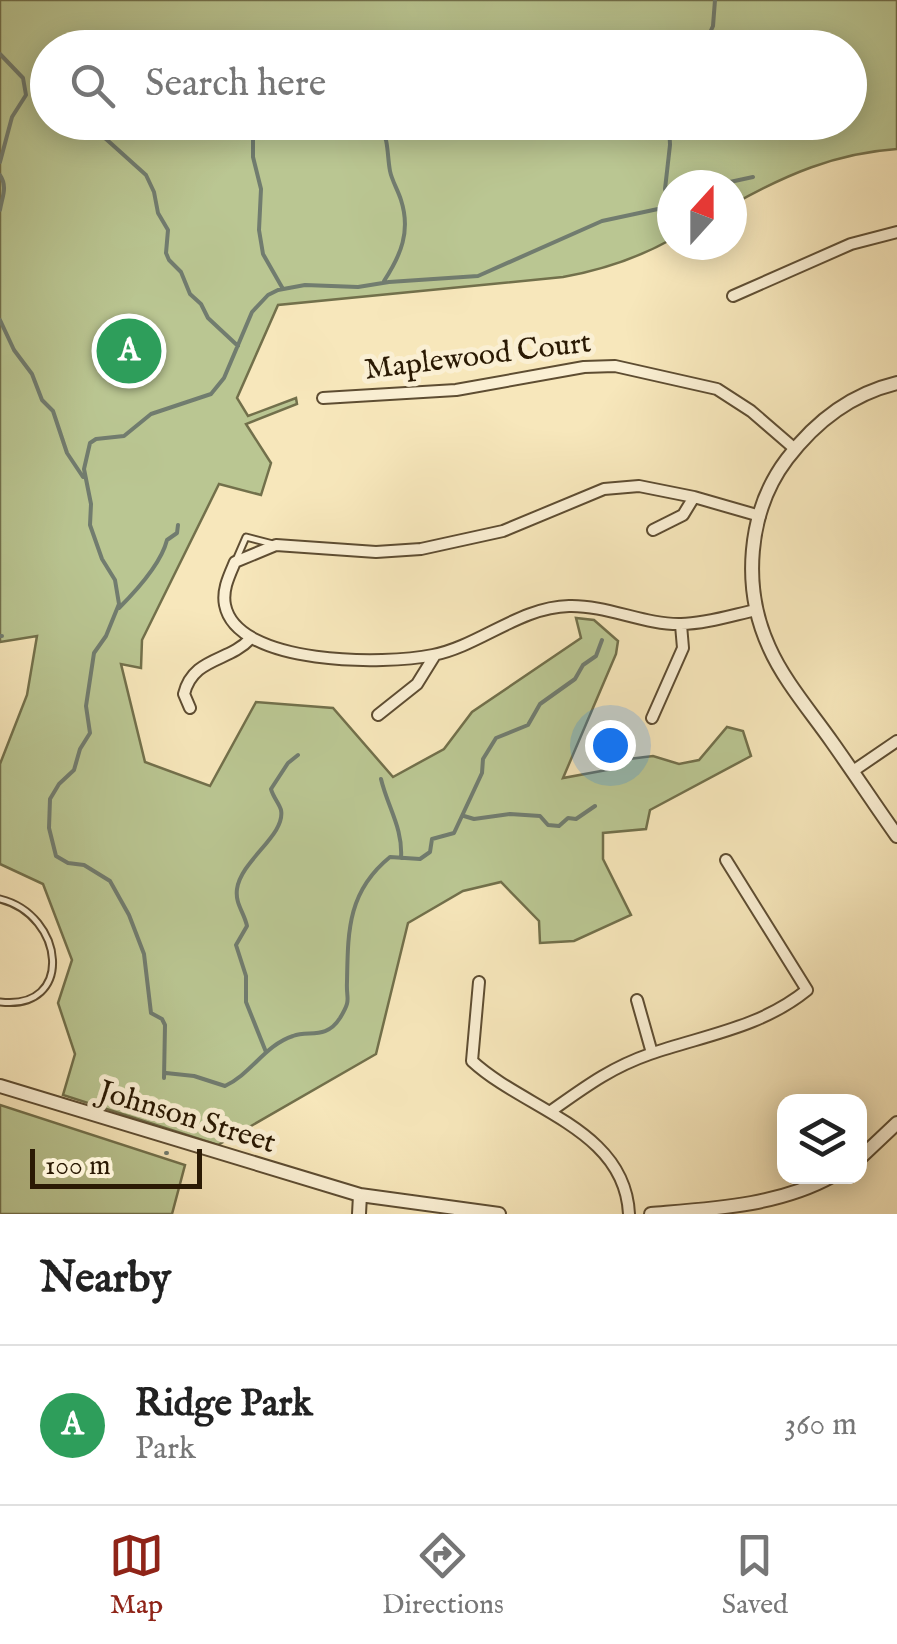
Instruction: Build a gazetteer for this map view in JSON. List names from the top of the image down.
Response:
{
  "streets": {
    "street": ["Maplewood Court", "Johnson Street"]
  },
  "scale_bar": "100 m",
  "north": "top",
  "page": {
    "search": "Search here",
    "pins": "A",
    "scale": "100 m",
    "heading": "Nearby",
    "list": [
      {
        "mark": "A",
        "name": "Ridge Park",
        "note": "Park",
        "value": "360 m"
      }
    ],
    "nav": ["Map", "Directions", "Saved"]
  }
}
